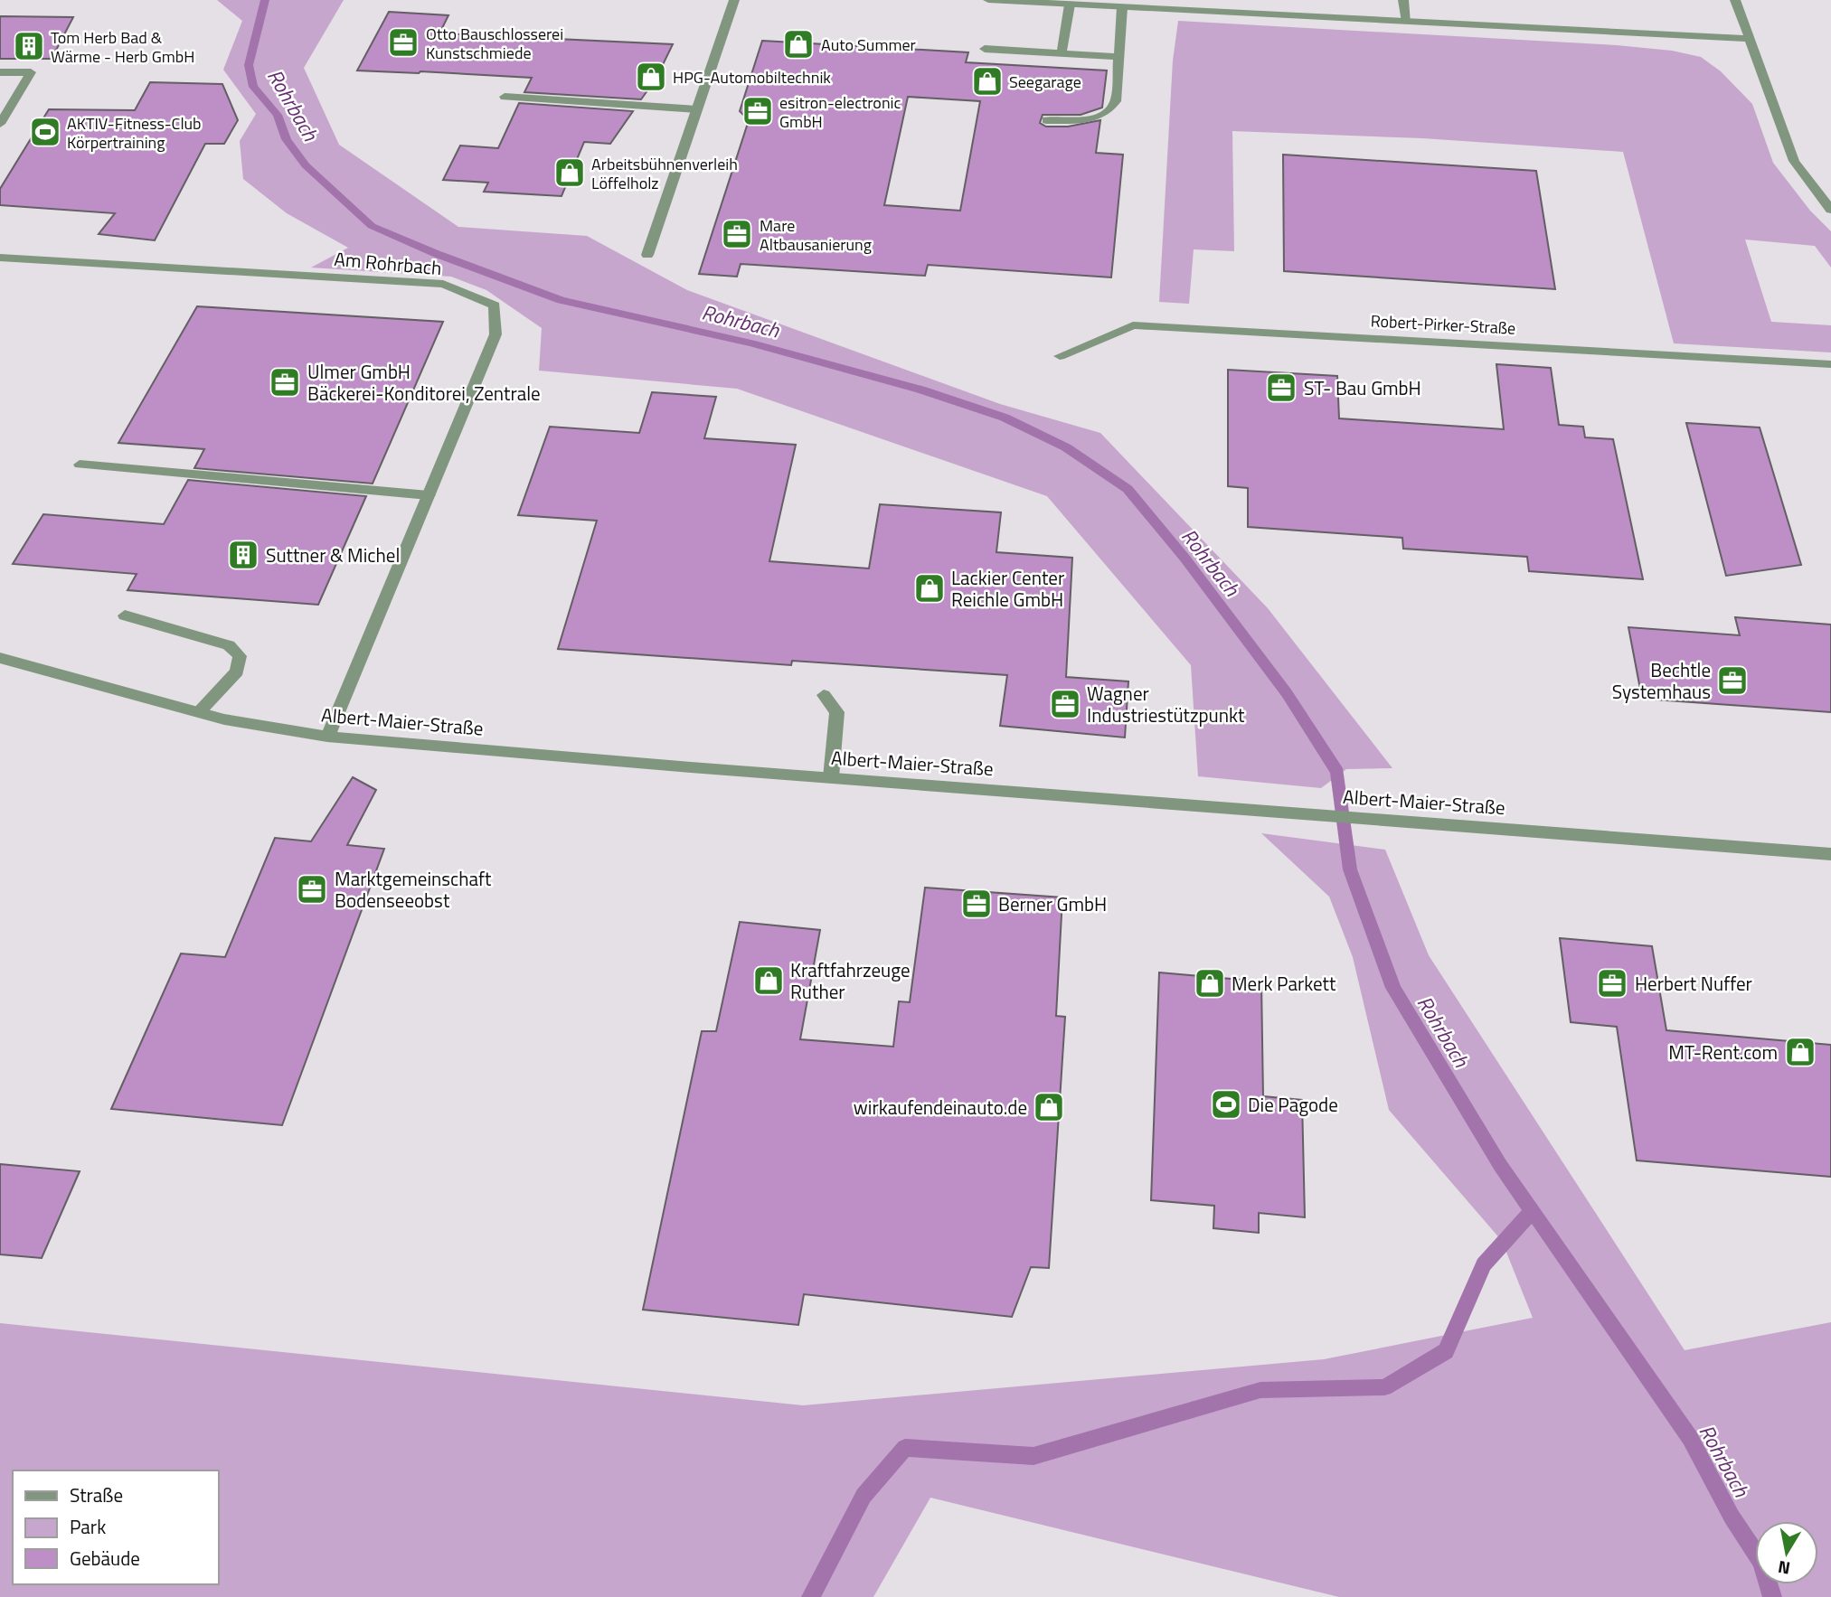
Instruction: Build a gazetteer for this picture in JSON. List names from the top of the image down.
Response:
{
  "streets": {
    "street": ["Am Rohrbach", "Robert-Pirker-Straße", "Albert-Maier-Straße"]
  },
  "crossings": [
    ["Am Rohrbach", "Albert-Maier-Straße"]
  ],
  "water": ["Rohrbach"],
  "places": {
    "office": [
      "Otto Bauschlosserei Kunstschmiede",
      "esitron-electronic GmbH",
      "Mare Altbausanierung",
      "Ulmer GmbH Bäckerei-Konditorei, Zentrale",
      "ST- Bau GmbH",
      "Bechtle Systemhaus",
      "Wagner Industriestützpunkt",
      "Marktgemeinschaft Bodenseeobst",
      "Berner GmbH",
      "Herbert Nuffer"
    ],
    "shop": [
      "Auto Summer",
      "HPG-Automobiltechnik",
      "Seegarage",
      "Arbeitsbühnenverleih Löffelholz",
      "Lackier Center Reichle GmbH",
      "Kraftfahrzeuge Ruther",
      "Merk Parkett",
      "MT-Rent.com",
      "wirkaufendeinauto.de"
    ],
    "building": ["Tom Herb Bad & Wärme - Herb GmbH", "Suttner & Michel"],
    "sports": ["AKTIV-Fitness-Club Körpertraining", "Die Pagode"]
  },
  "legend": ["Straße", "Park", "Gebäude"],
  "north": "bottom"
}
